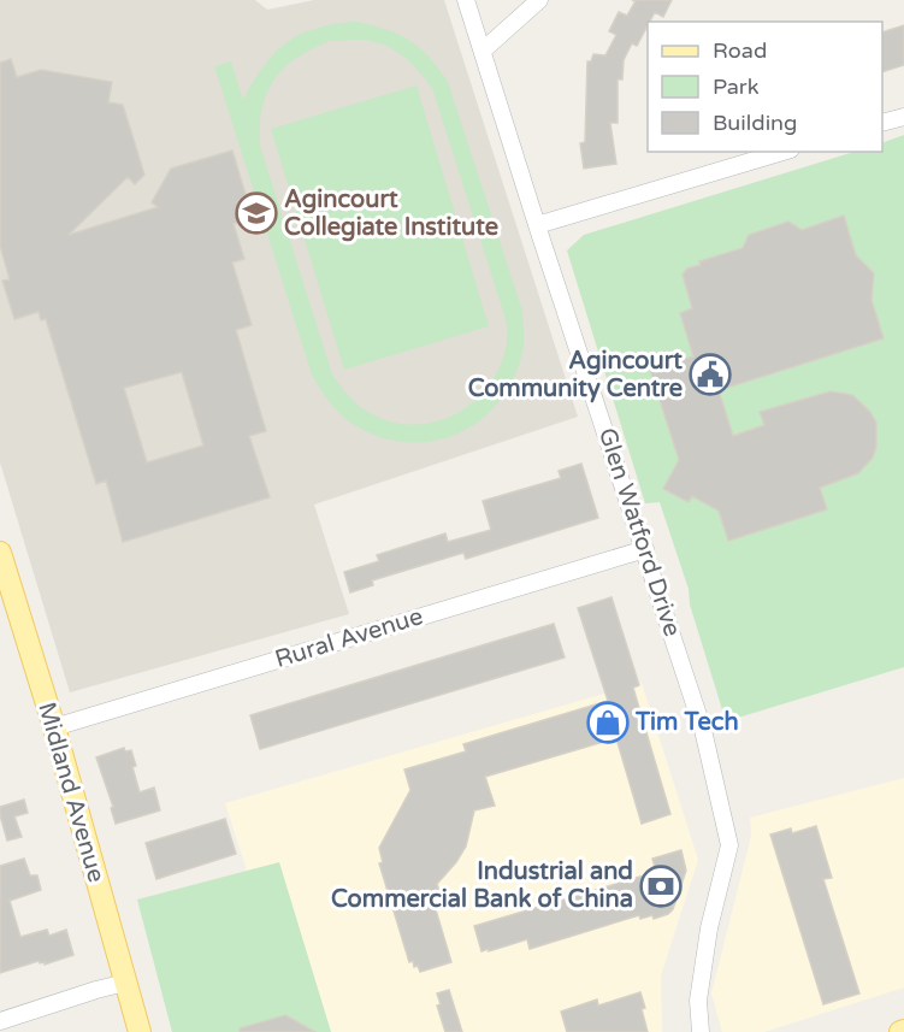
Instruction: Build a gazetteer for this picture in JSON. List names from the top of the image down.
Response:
{
  "streets": {
    "main road": ["Midland Avenue"],
    "street": ["Glen Watford Drive", "Rural Avenue"]
  },
  "crossings": [
    ["Glen Watford Drive", "Rural Avenue"],
    ["Rural Avenue", "Midland Avenue"]
  ],
  "places": {
    "school or university": ["Agincourt Collegiate Institute"],
    "public building": ["Agincourt Community Centre"],
    "shop": ["Tim Tech"],
    "bank": ["Industrial and Commercial Bank of China"]
  },
  "legend": ["Road", "Park", "Building"]
}
